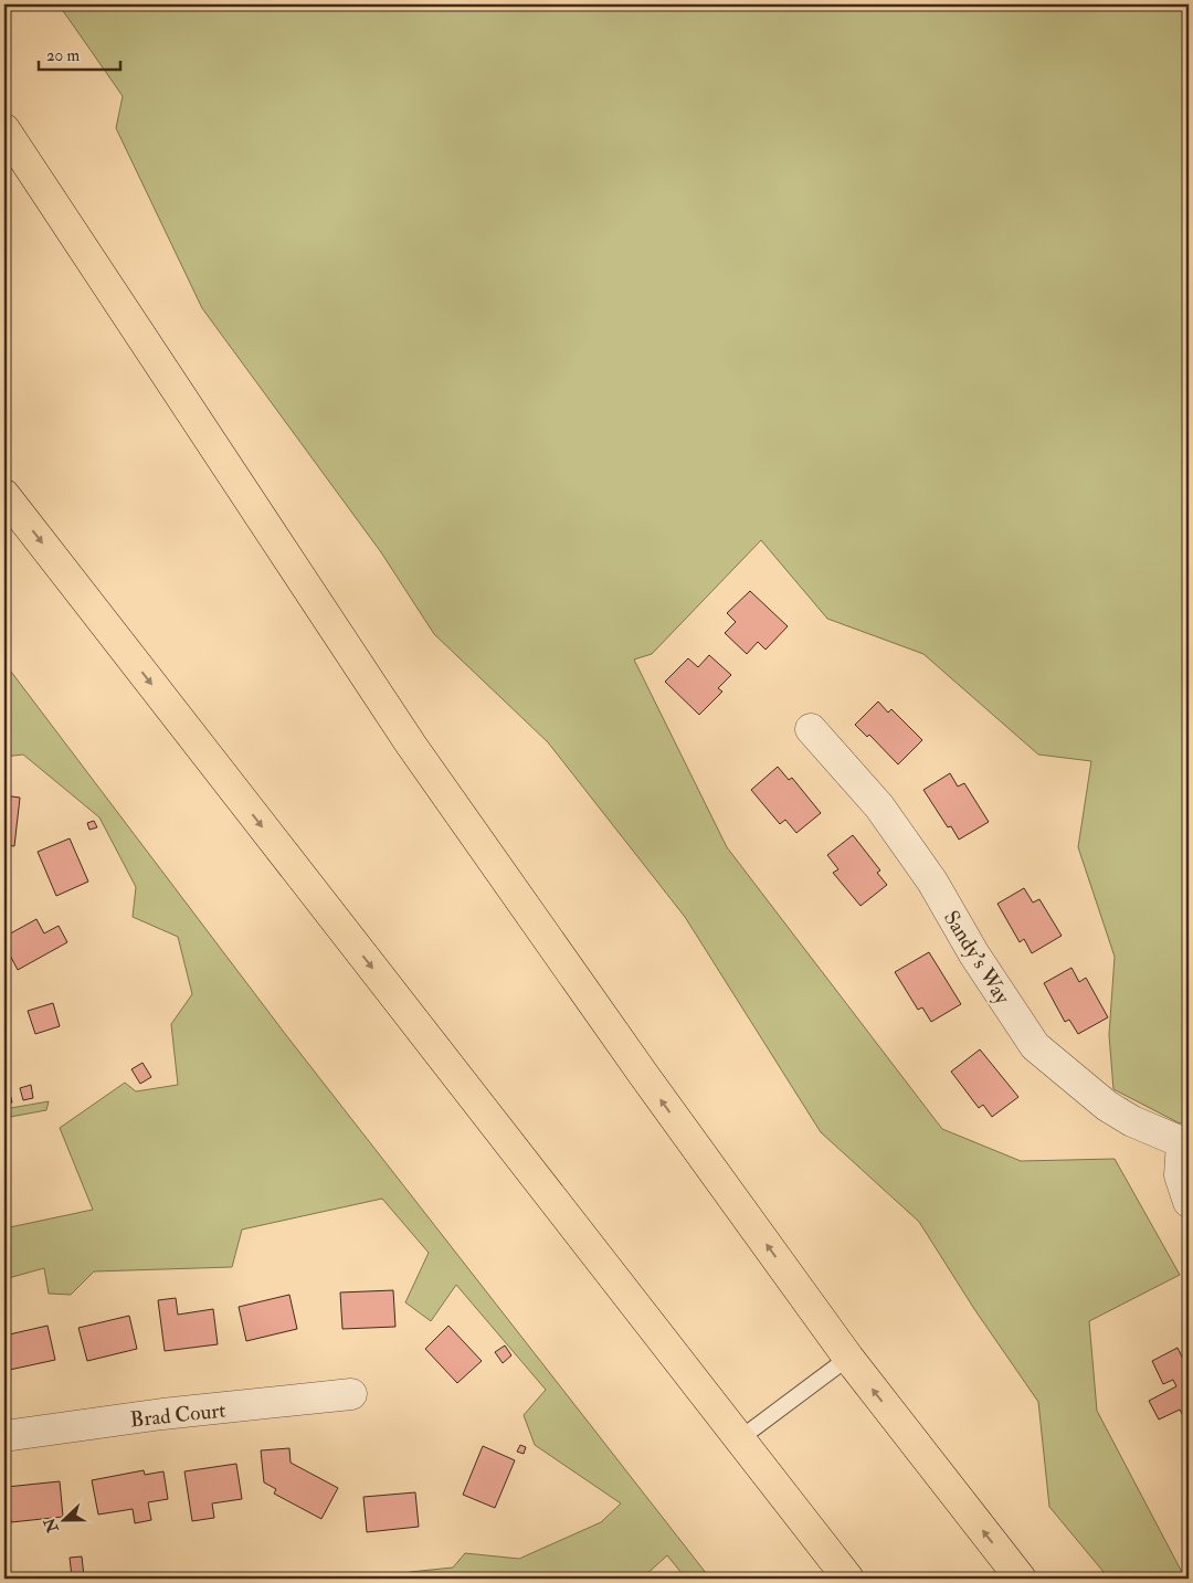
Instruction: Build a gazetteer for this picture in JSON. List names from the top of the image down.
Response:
{
  "streets": {
    "street": ["Sandy's Way", "Brad Court"]
  },
  "scale_bar": "20 m",
  "north": "left"
}
